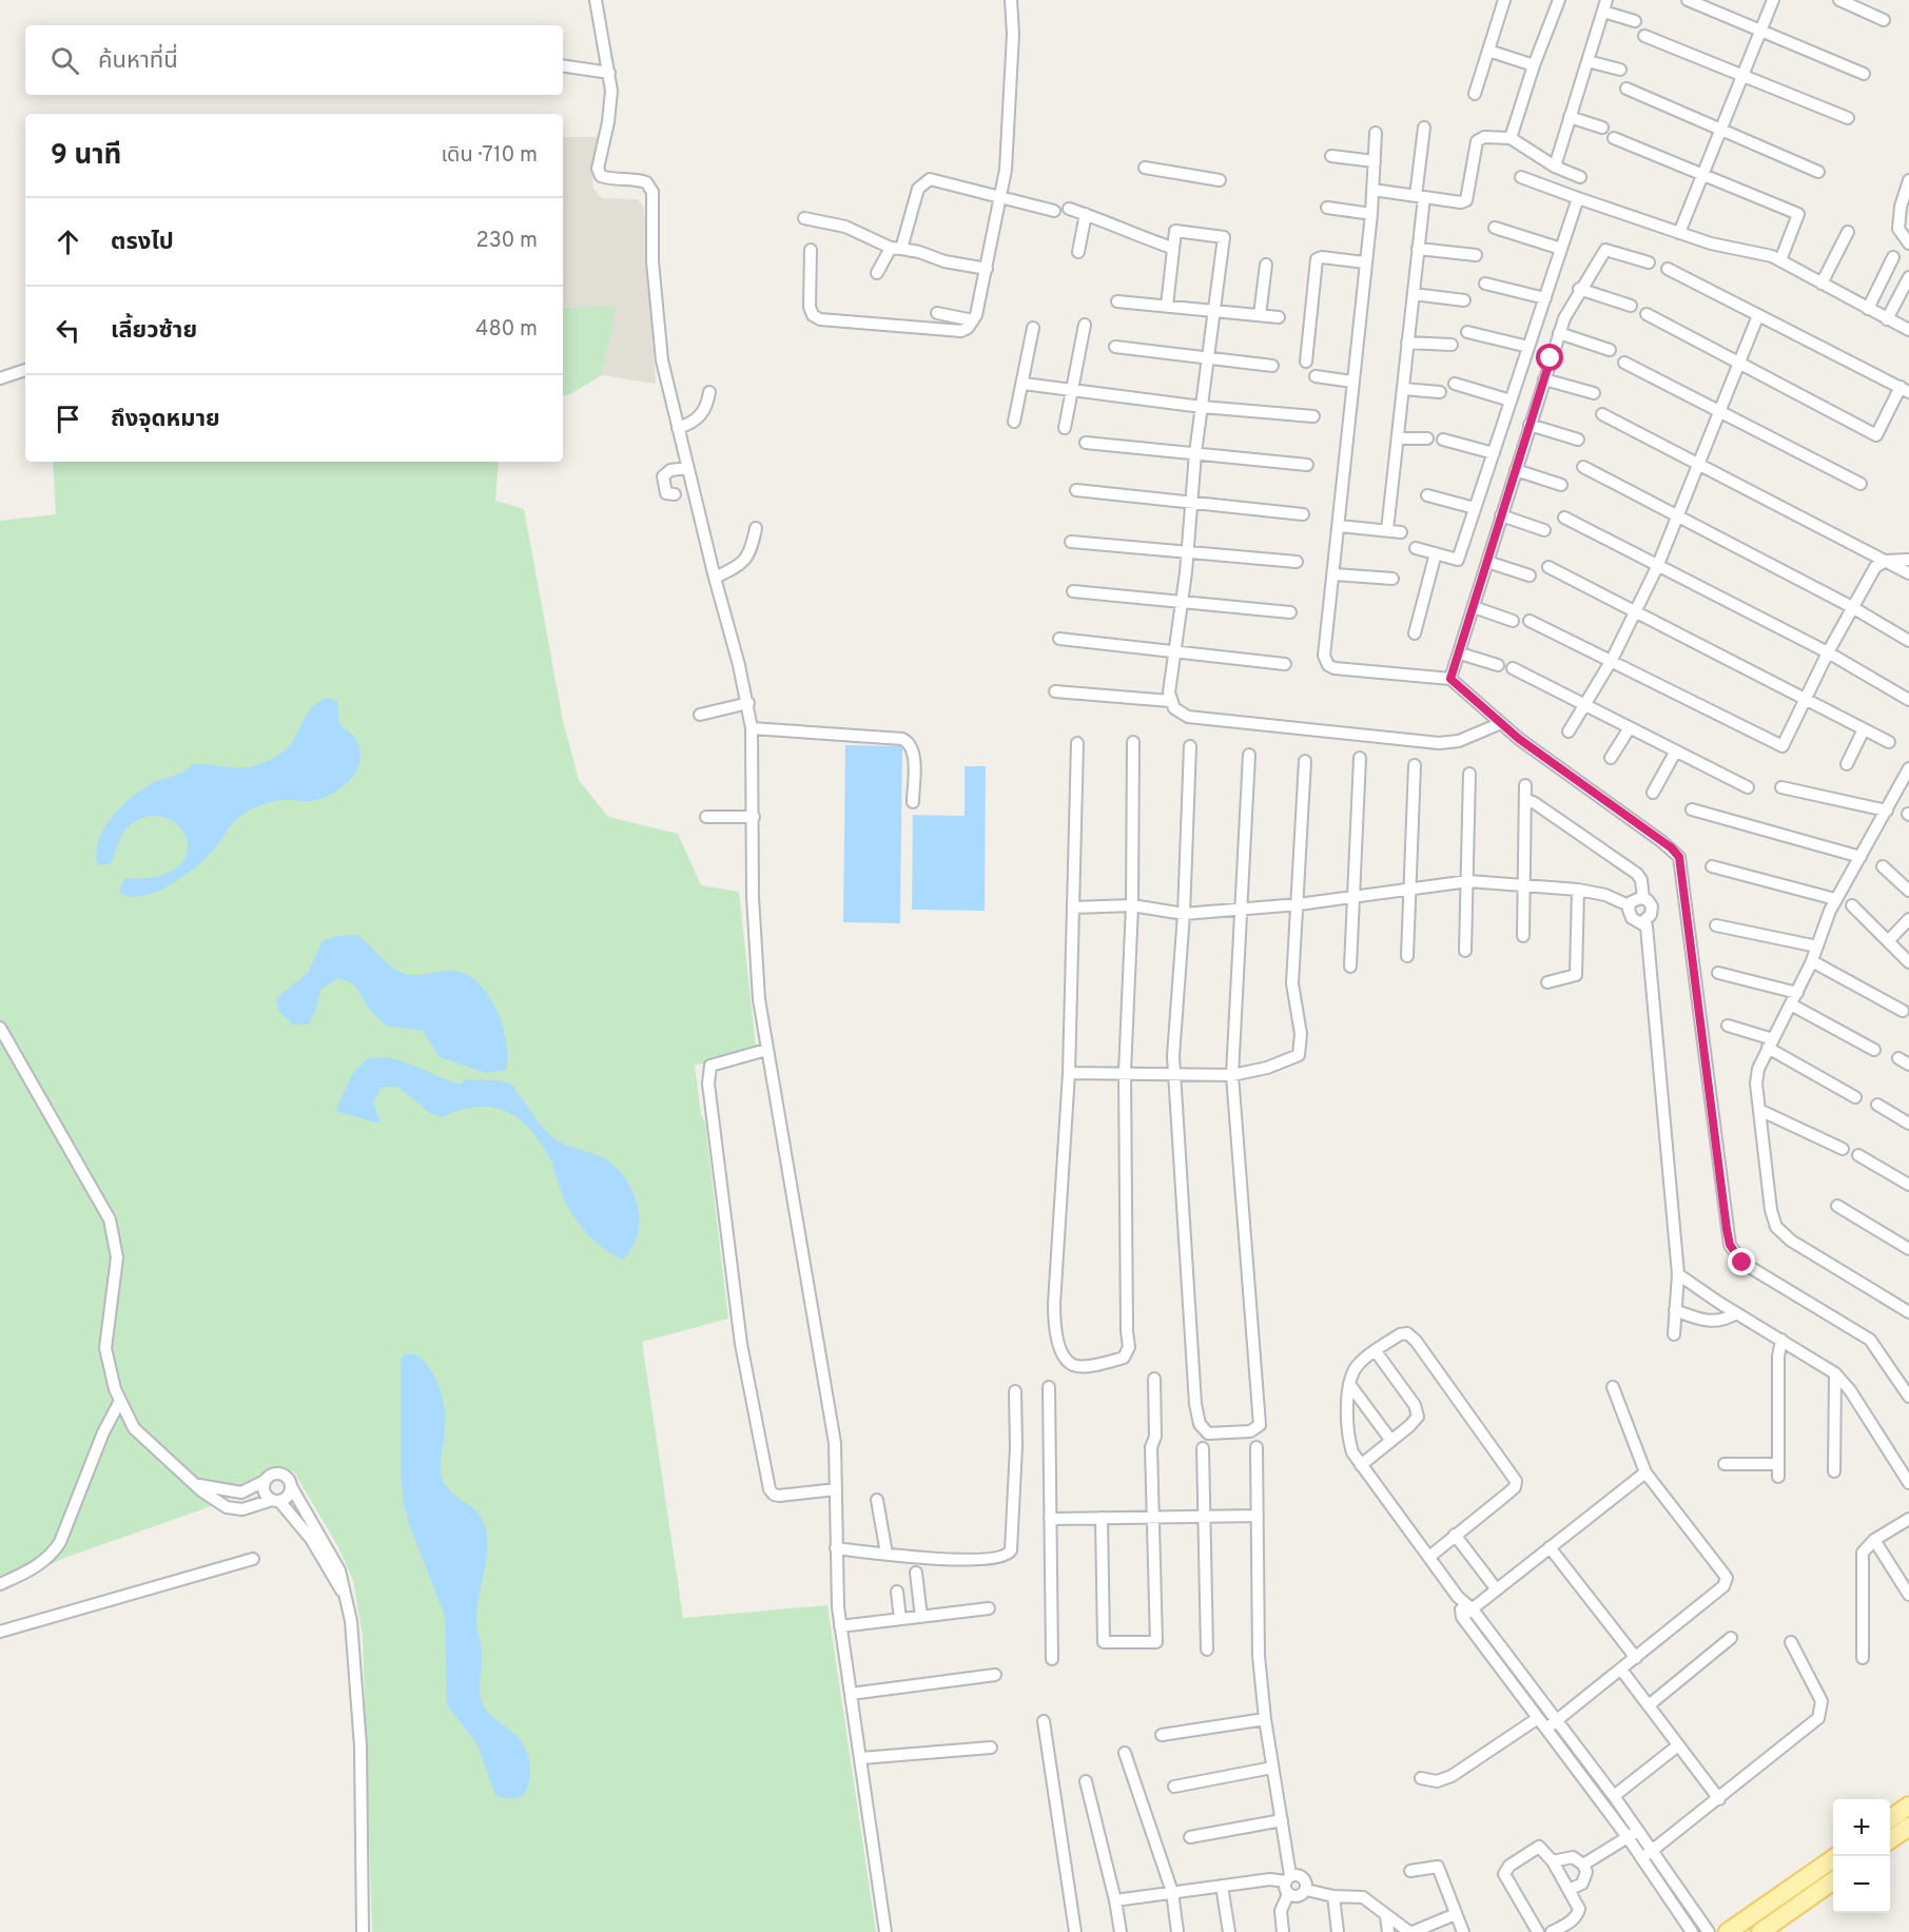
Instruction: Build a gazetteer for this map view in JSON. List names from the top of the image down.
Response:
{
  "page": {
    "search": "ค้นหาที่นี่",
    "heading": ["9 นาที", "เดิน · 710 m"],
    "list": [
      ["ตรงไป", "230 m"],
      ["เลี้ยวซ้าย", "480 m"],
      "ถึงจุดหมาย"
    ],
    "map_buttons": ["+", "−"]
  }
}
